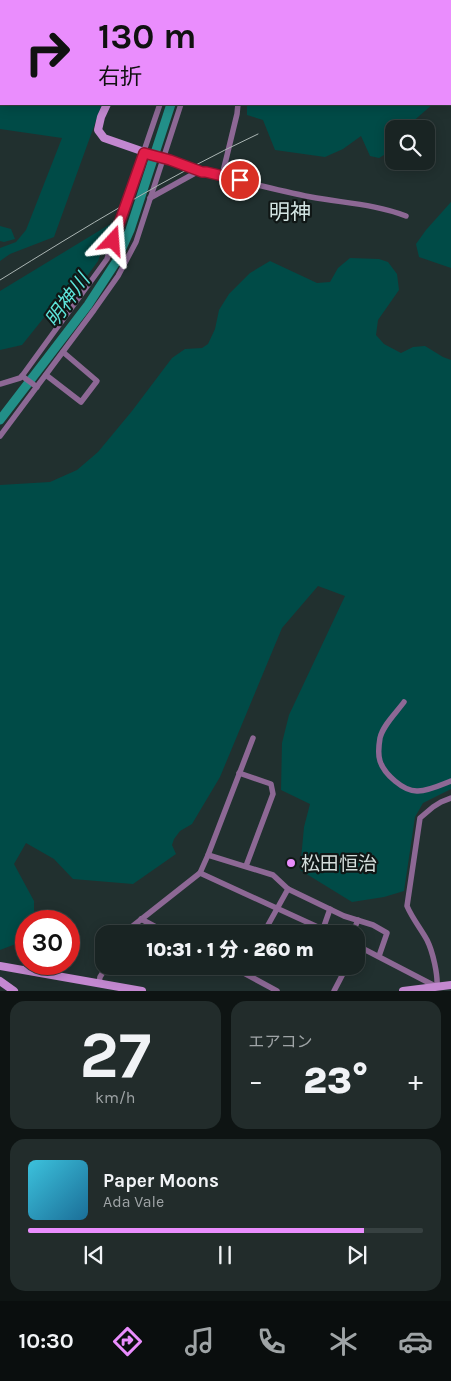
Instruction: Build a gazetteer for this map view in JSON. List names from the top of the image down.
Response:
{
  "districts": ["明神"],
  "water": ["明神川"],
  "places": ["松田恒治"],
  "page": {
    "turn": ["130 m", "右折"],
    "limit": "30",
    "trip": "10:31 · 1 分 · 260 m",
    "tile": [
      ["27", "km/h"],
      "エアコン"
    ],
    "heat": ["−", "23°", "+"],
    "song": ["Paper Moons", "Ada Vale"],
    "tabs": "10:30"
  }
}
